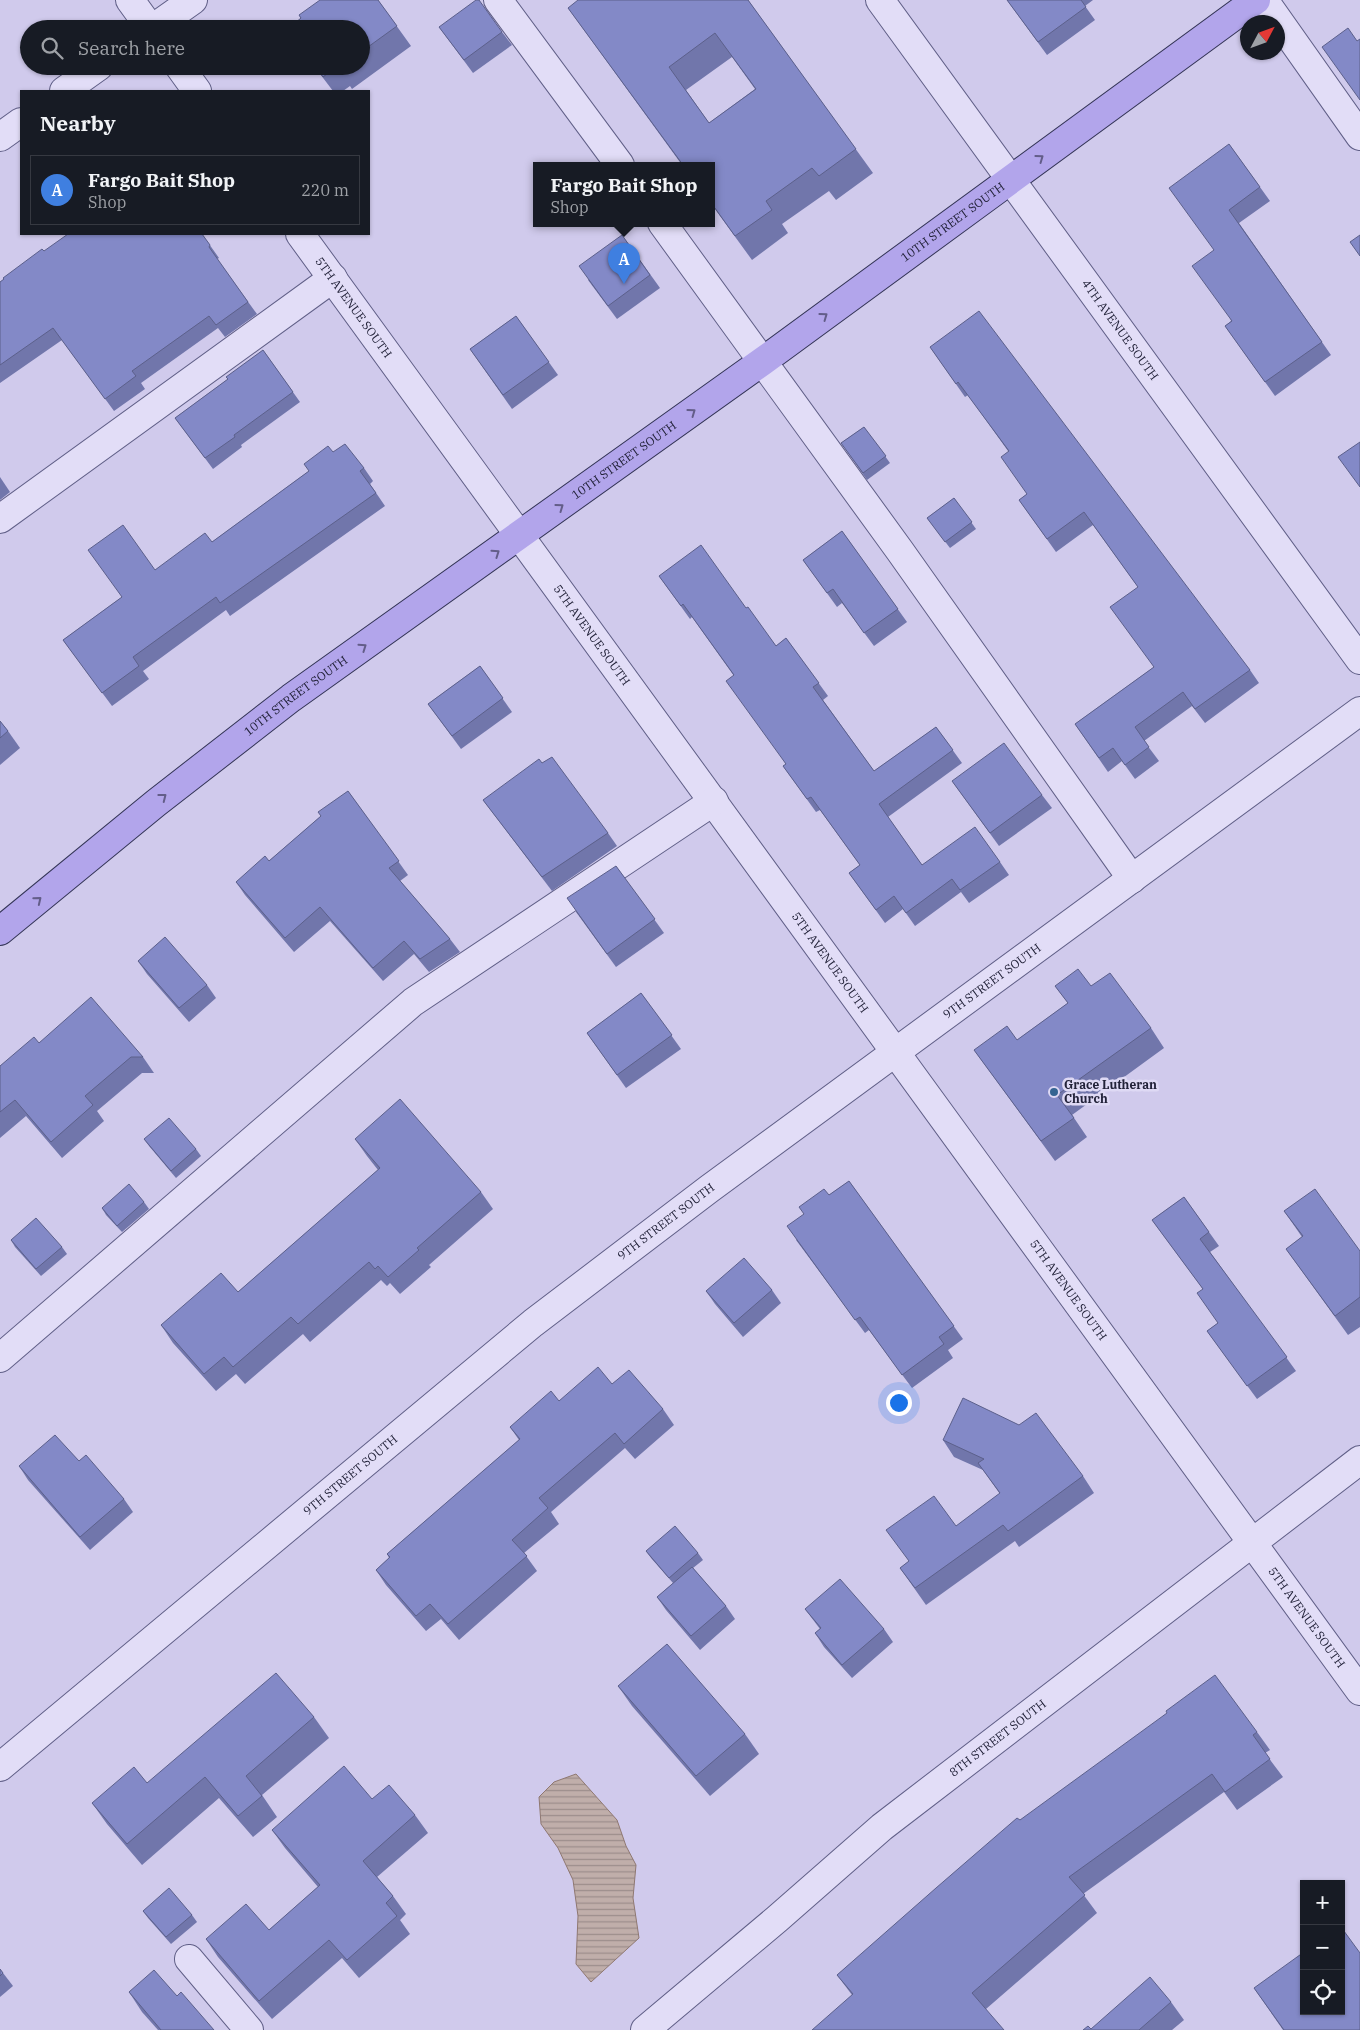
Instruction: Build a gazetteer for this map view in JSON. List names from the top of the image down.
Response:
{
  "streets": {
    "main road": ["10TH STREET SOUTH"],
    "street": [
      "5TH AVENUE SOUTH",
      "4TH AVENUE SOUTH",
      "9TH STREET SOUTH",
      "8TH STREET SOUTH"
    ]
  },
  "crossings": [
    ["10TH STREET SOUTH", "5TH AVENUE SOUTH"],
    ["10TH STREET SOUTH", "4TH AVENUE SOUTH"],
    ["5TH AVENUE SOUTH", "9TH STREET SOUTH"],
    ["5TH AVENUE SOUTH", "8TH STREET SOUTH"]
  ],
  "one_way": ["10TH STREET SOUTH"],
  "places": ["Grace Lutheran Church"],
  "north": "top right",
  "page": {
    "search": "Search here",
    "heading": "Nearby",
    "list": [
      {
        "mark": "A",
        "name": "Fargo Bait Shop",
        "note": "Shop",
        "value": "220 m"
      }
    ],
    "popup": ["Fargo Bait Shop", "Shop"],
    "pins": "A",
    "map_buttons": ["+", "−"]
  }
}
